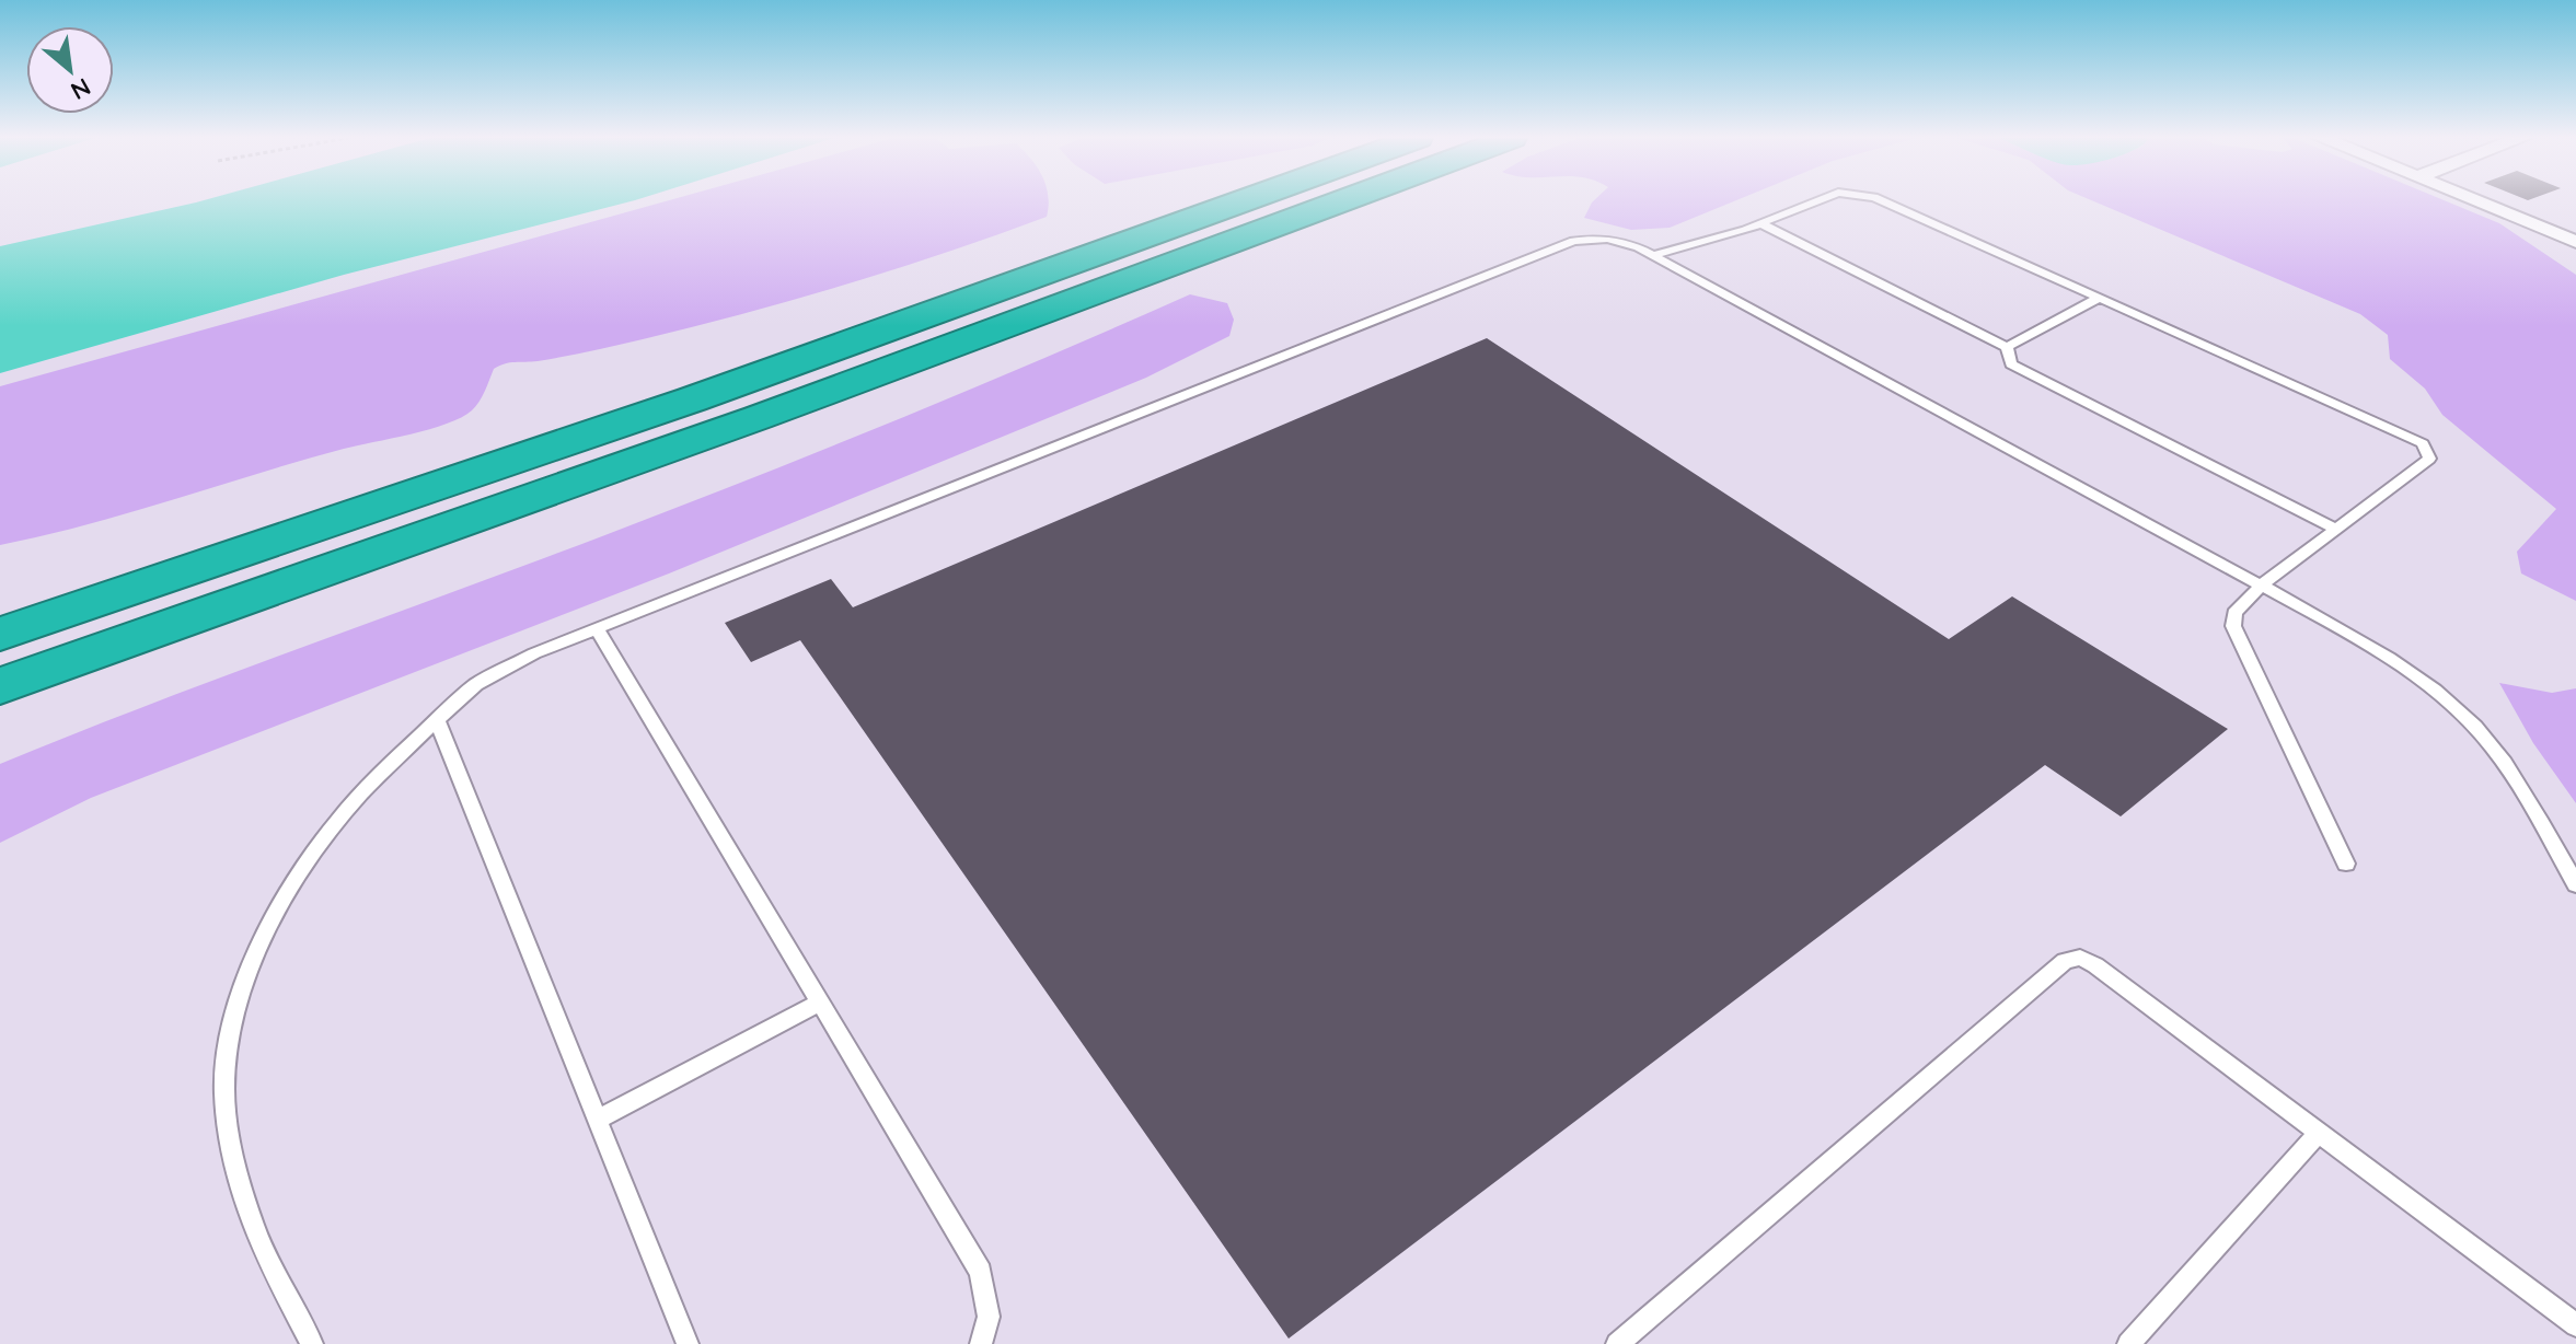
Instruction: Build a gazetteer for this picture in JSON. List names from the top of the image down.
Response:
{
  "north": "bottom right"
}
